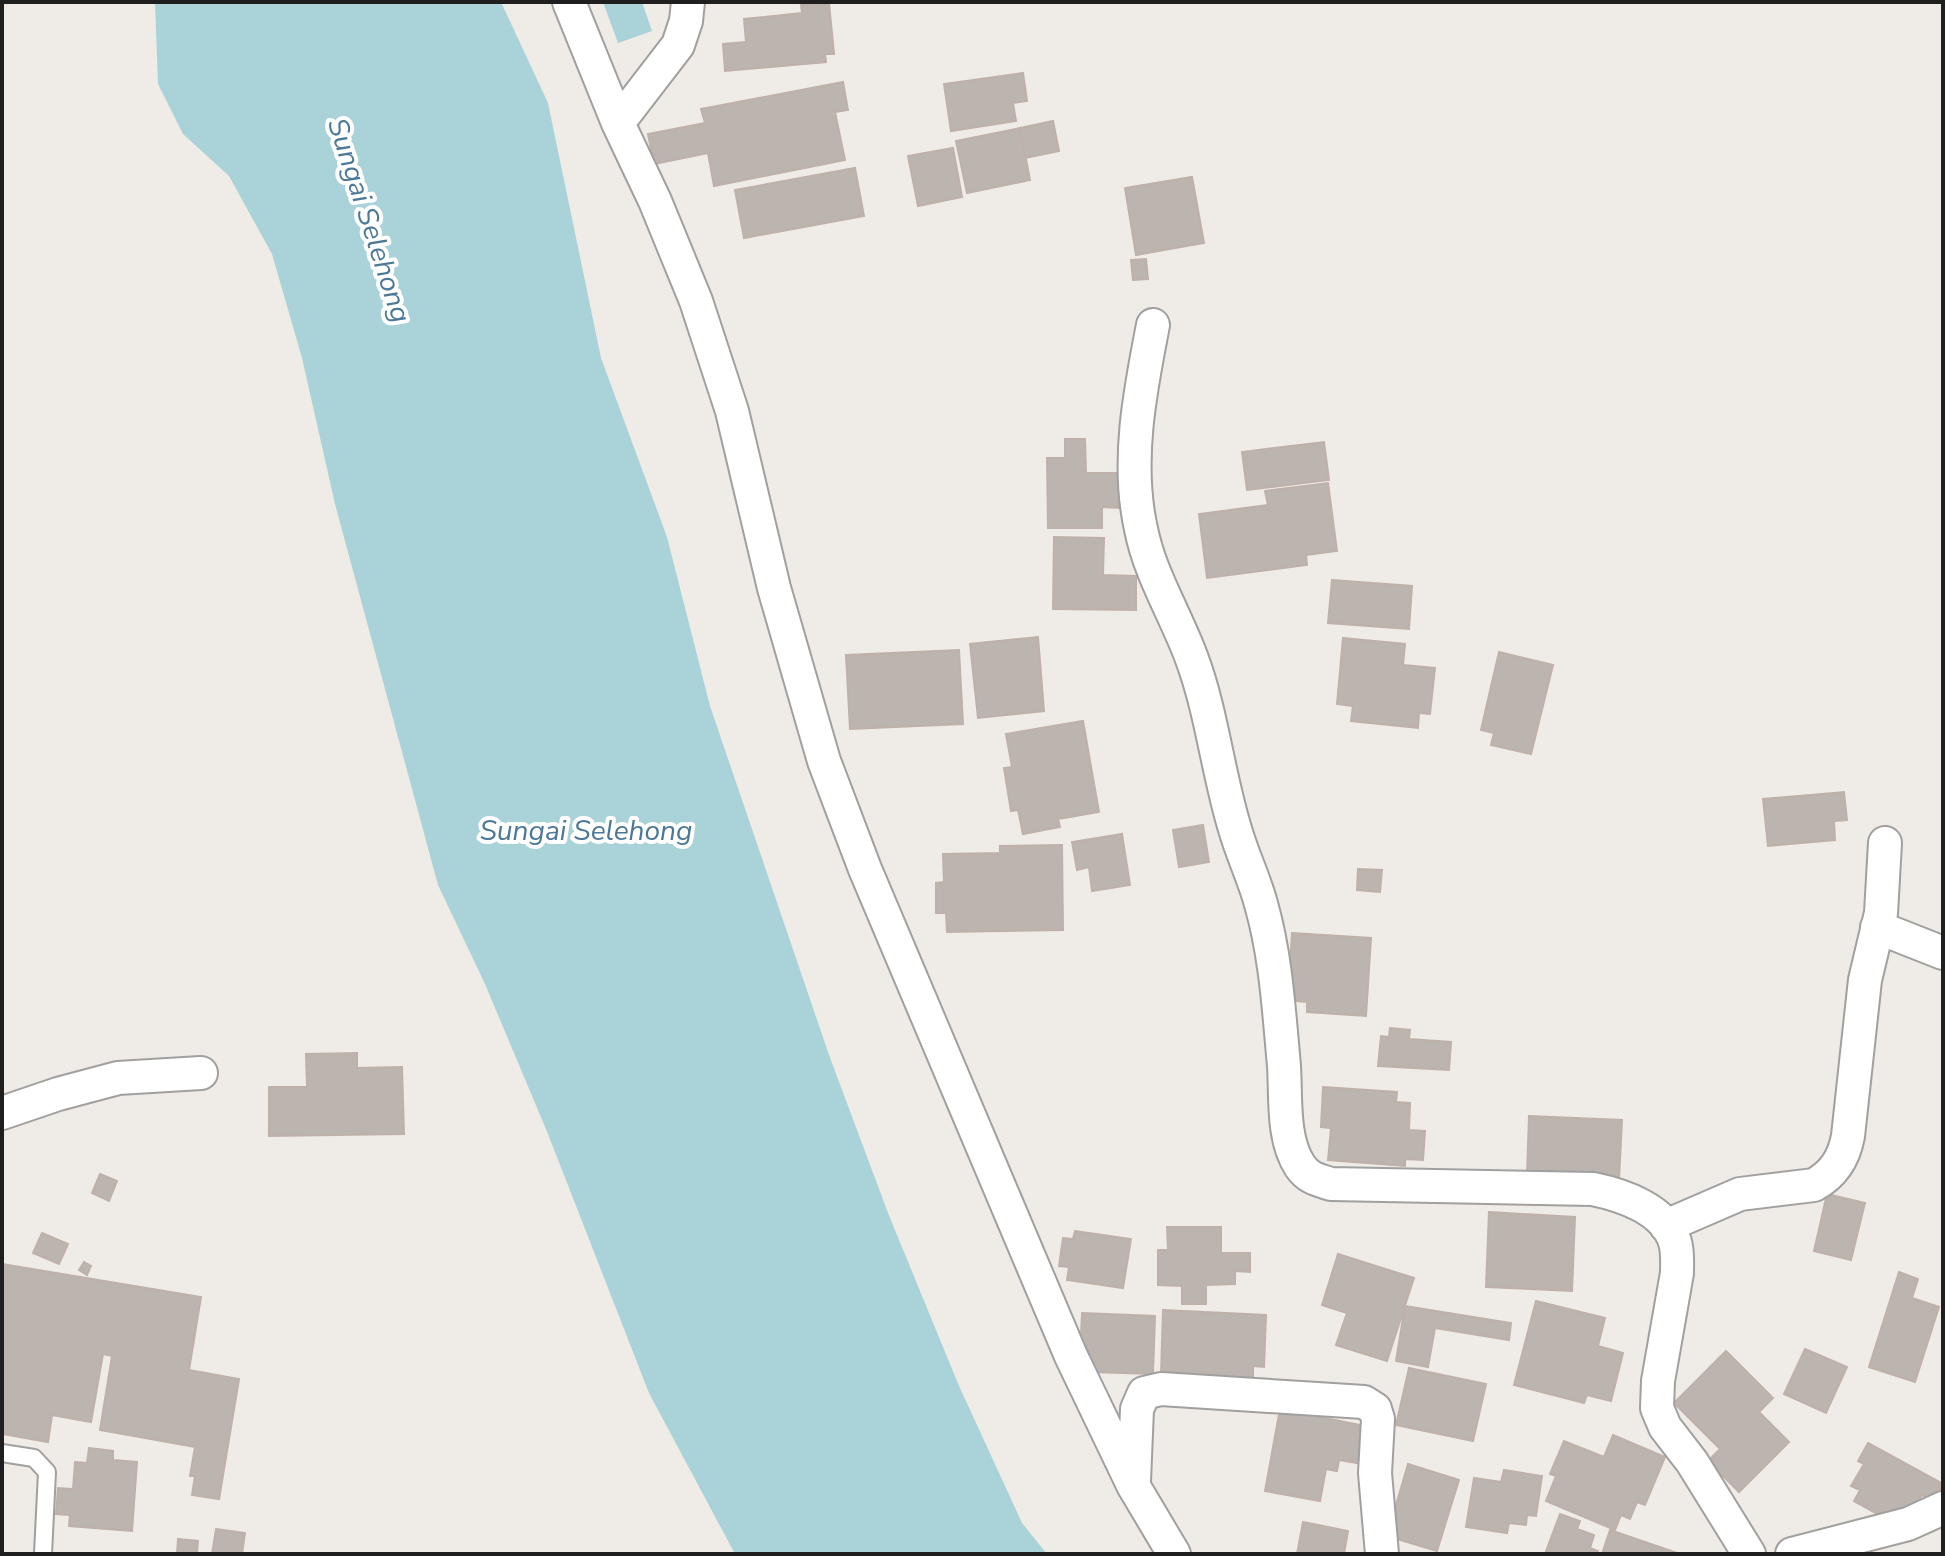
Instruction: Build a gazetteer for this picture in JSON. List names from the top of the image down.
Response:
{
  "water": ["Sungai Selehong"]
}
